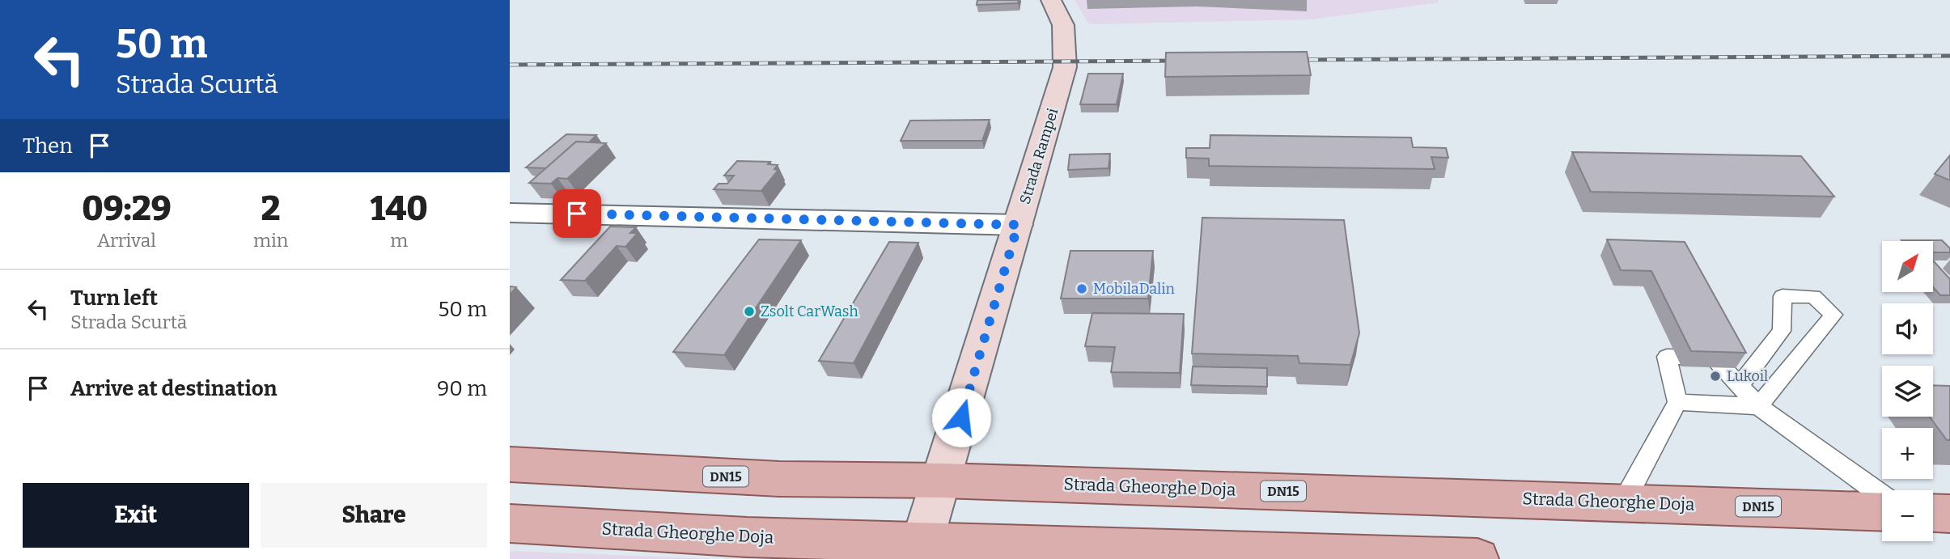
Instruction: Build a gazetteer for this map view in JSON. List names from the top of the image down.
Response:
{
  "streets": {
    "main road": ["Strada Rampei", "DN15", "Strada Gheorghe Doja"]
  },
  "crossings": [
    ["Strada Rampei", "Strada Gheorghe Doja"]
  ],
  "places": ["MobilaDalin", "Zsolt CarWash", "Lukoil"],
  "north": "top right",
  "page": {
    "turn": ["50 m", "Strada Scurtă"],
    "then": "Then",
    "eta": [
      "09:29",
      "Arrival",
      "2",
      "min",
      "140",
      "m"
    ],
    "map_buttons": ["+", "−"],
    "list": [
      {
        "name": "Turn left",
        "note": "Strada Scurtă",
        "value": "50 m"
      },
      {
        "name": "Arrive at destination",
        "value": "90 m"
      }
    ],
    "buttons": ["Exit", "Share"]
  }
}
